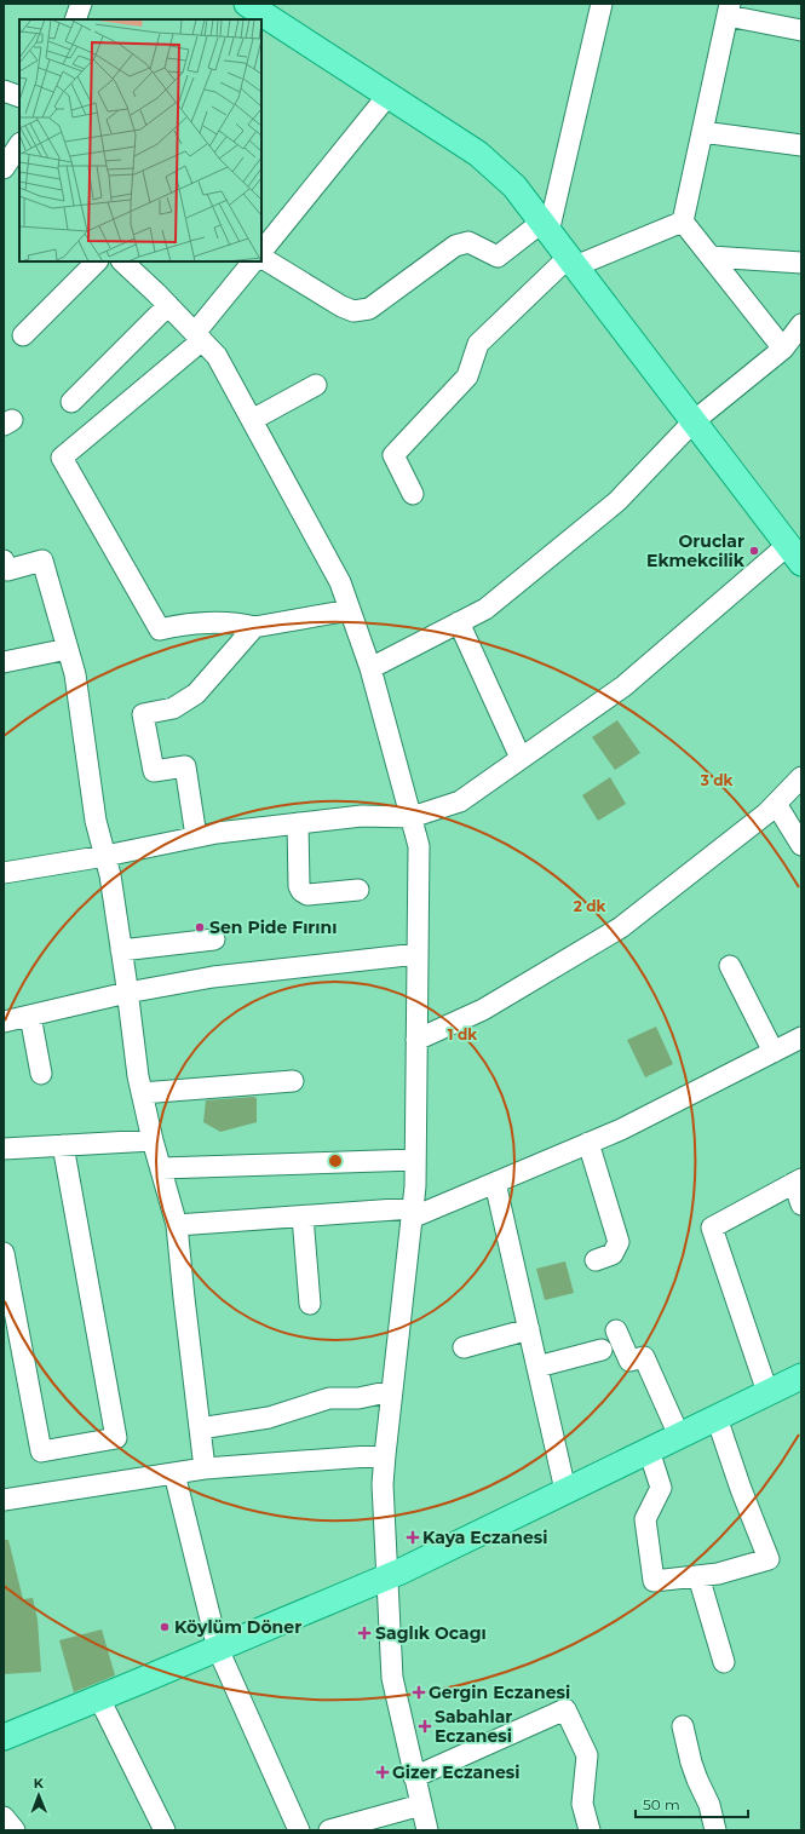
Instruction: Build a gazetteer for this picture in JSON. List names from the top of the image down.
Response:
{
  "places": {
    "other": ["Oruclar Ekmekcilik", "Sen Pide Fırını", "Köylüm Döner"],
    "health": [
      "Kaya Eczanesi",
      "Saglık Ocagı",
      "Gergin Eczanesi",
      "Sabahlar Eczanesi",
      "Gizer Eczanesi"
    ]
  },
  "scale_bar": "50 m",
  "north": "top",
  "rings": ["3 dk", "2 dk", "1 dk"]
}
